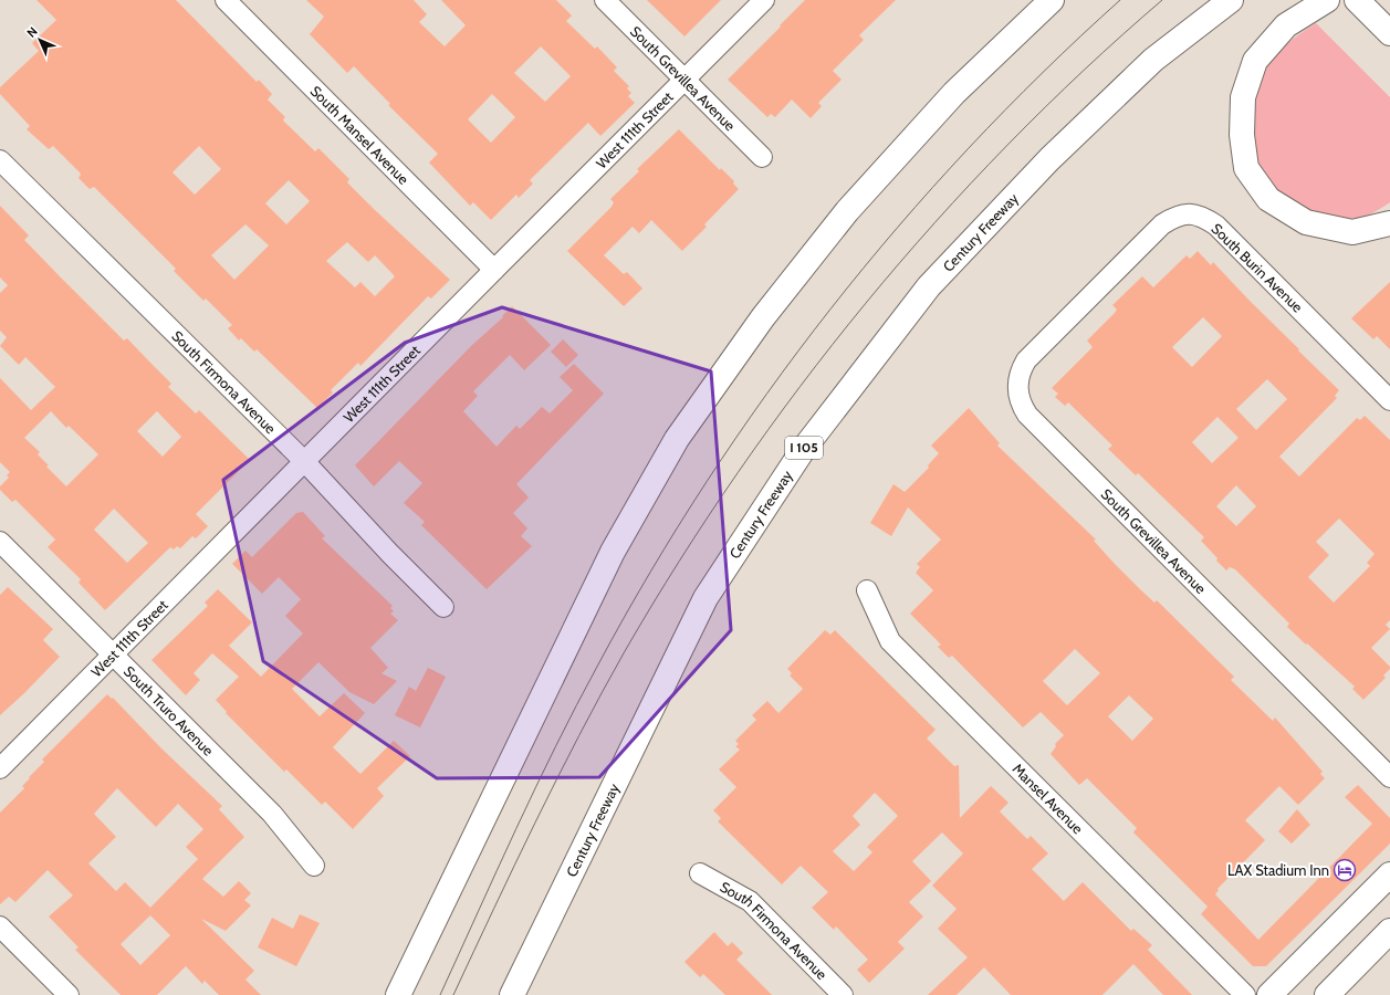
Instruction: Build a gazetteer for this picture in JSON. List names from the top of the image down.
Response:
{
  "streets": {
    "main road": ["Century Freeway", "I 105"],
    "street": [
      "South Grevillea Avenue",
      "West 111th Street",
      "South Mansel Avenue",
      "South Burin Avenue",
      "South Firmona Avenue",
      "South Truro Avenue",
      "Mansel Avenue"
    ]
  },
  "crossings": [
    ["South Grevillea Avenue", "West 111th Street"],
    ["South Grevillea Avenue", "South Burin Avenue"],
    ["West 111th Street", "South Mansel Avenue"],
    ["West 111th Street", "South Firmona Avenue"],
    ["West 111th Street", "South Truro Avenue"]
  ],
  "places": {
    "hotel": ["LAX Stadium Inn"]
  },
  "north": "top left"
}
